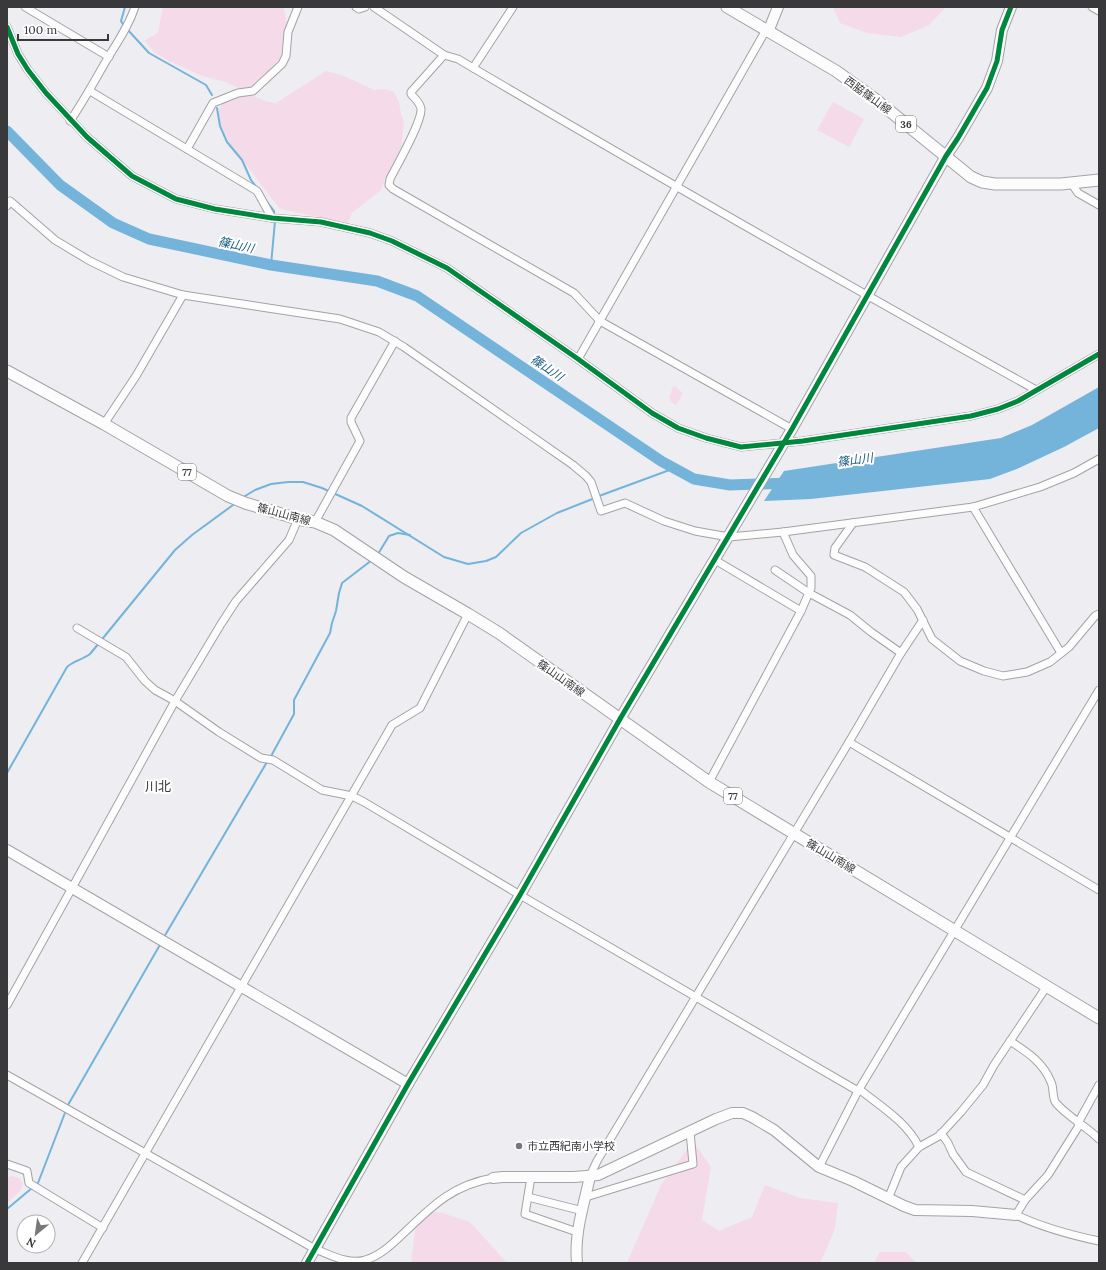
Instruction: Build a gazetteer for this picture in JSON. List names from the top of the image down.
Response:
{
  "streets": {
    "main road": [
      "西脇篠山線",
      "36",
      "77",
      "篠山山南線"
    ]
  },
  "districts": ["川北"],
  "water": ["篠山川"],
  "places": ["市立西紀南小学校"],
  "scale_bar": "100 m",
  "north": "bottom left"
}
